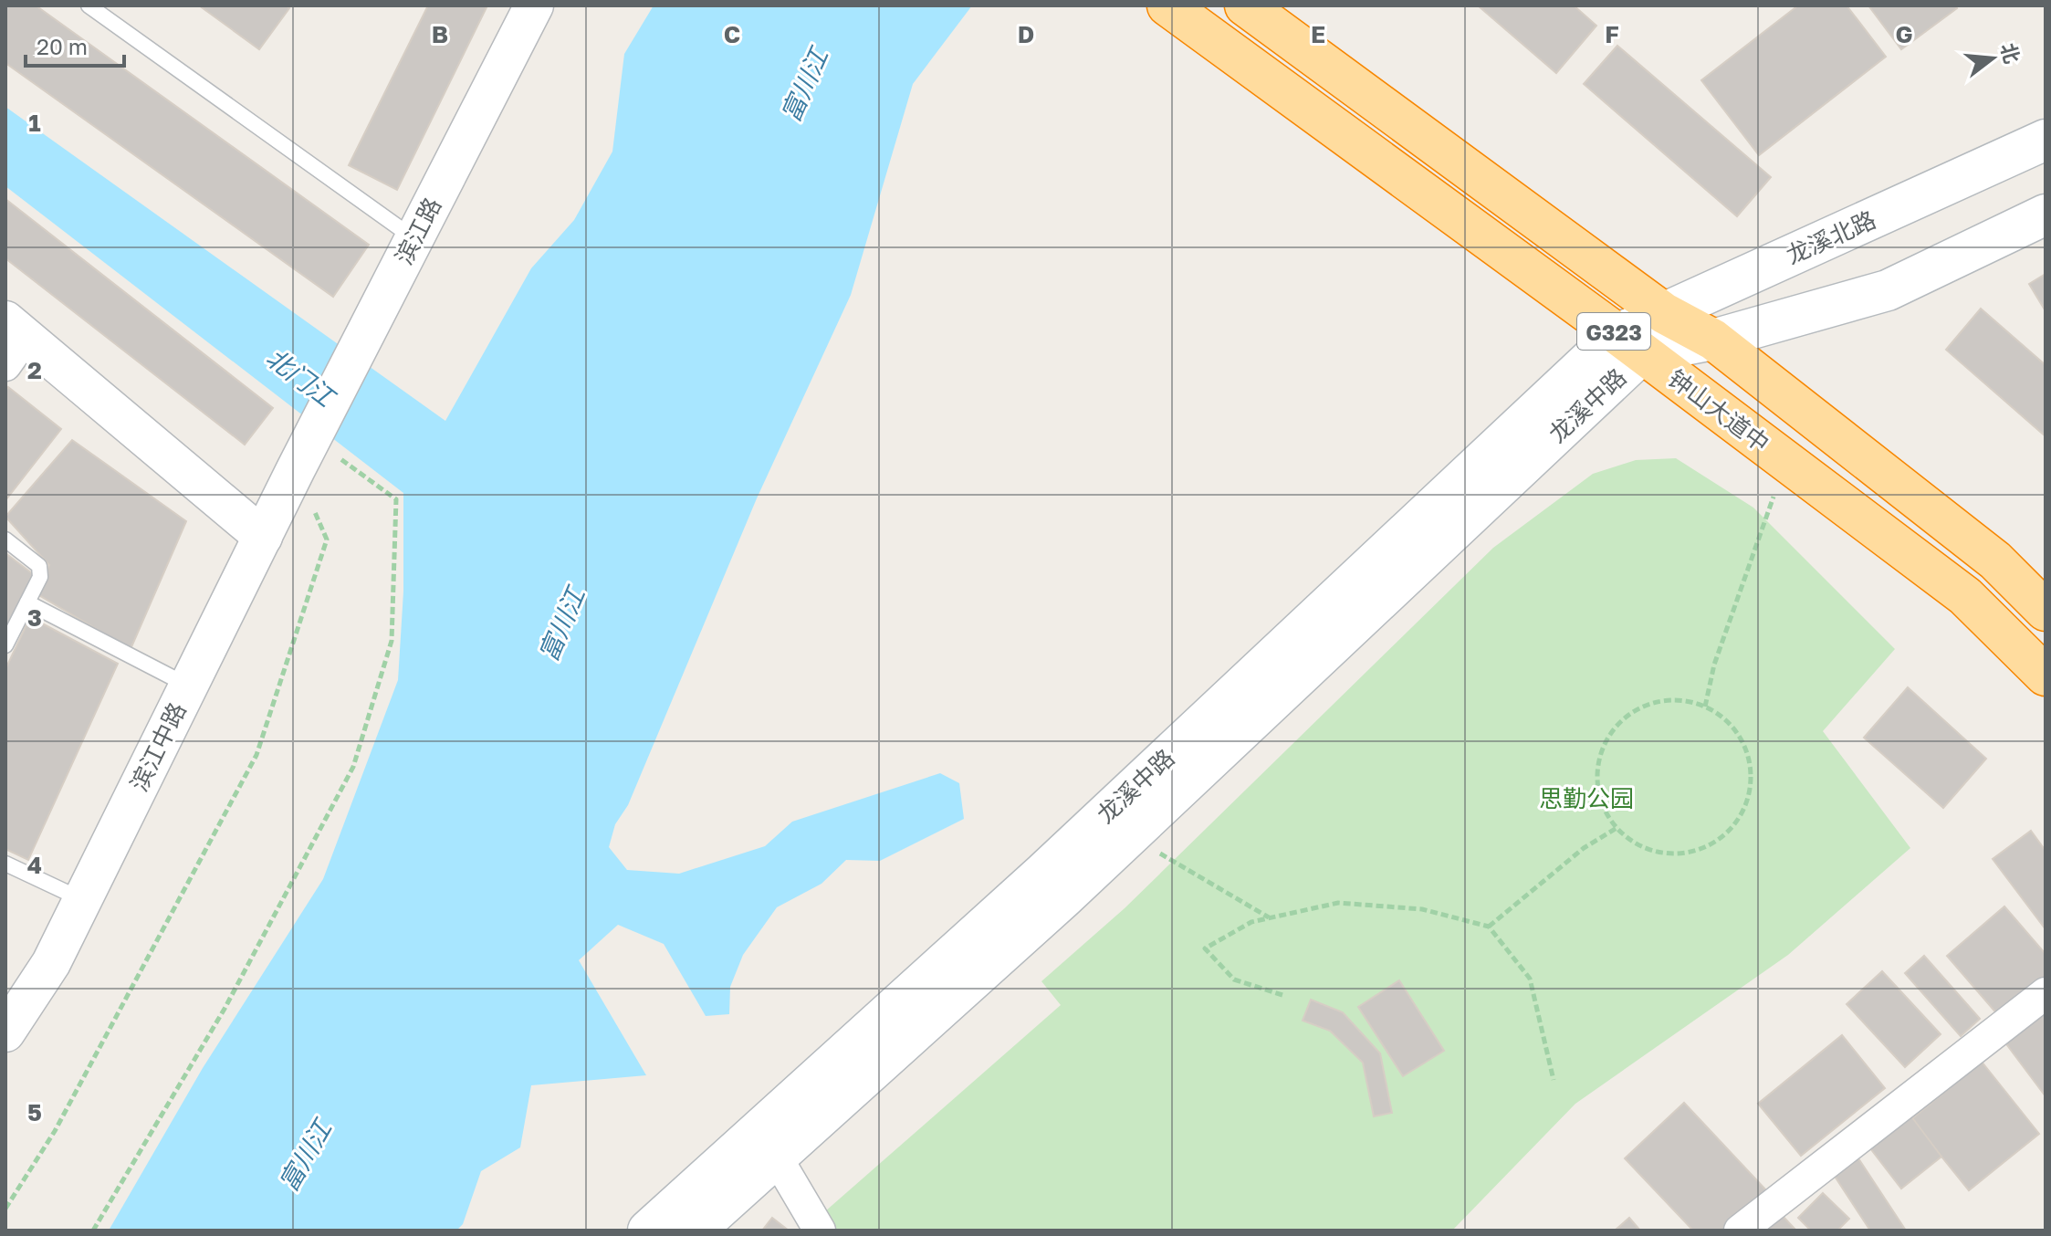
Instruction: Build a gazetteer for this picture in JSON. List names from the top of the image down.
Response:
{
  "streets": {
    "highway": ["G323", "钟山大道中"],
    "main road": ["龙溪北路", "龙溪中路"],
    "street": ["滨江路", "滨江中路"]
  },
  "crossings": [
    ["滨江路", "滨江中路"],
    ["龙溪北路", "G323"],
    ["龙溪北路", "龙溪中路"],
    ["龙溪北路", "钟山大道中"],
    ["龙溪中路", "钟山大道中"]
  ],
  "water": ["富川江", "北门江"],
  "parks": ["思勤公园"],
  "scale_bar": "20 m",
  "north": "right",
  "grid": {
    "columns": [
      "B",
      "C",
      "D",
      "E",
      "F",
      "G"
    ],
    "rows": [
      "1",
      "2",
      "3",
      "4",
      "5"
    ]
  }
}
